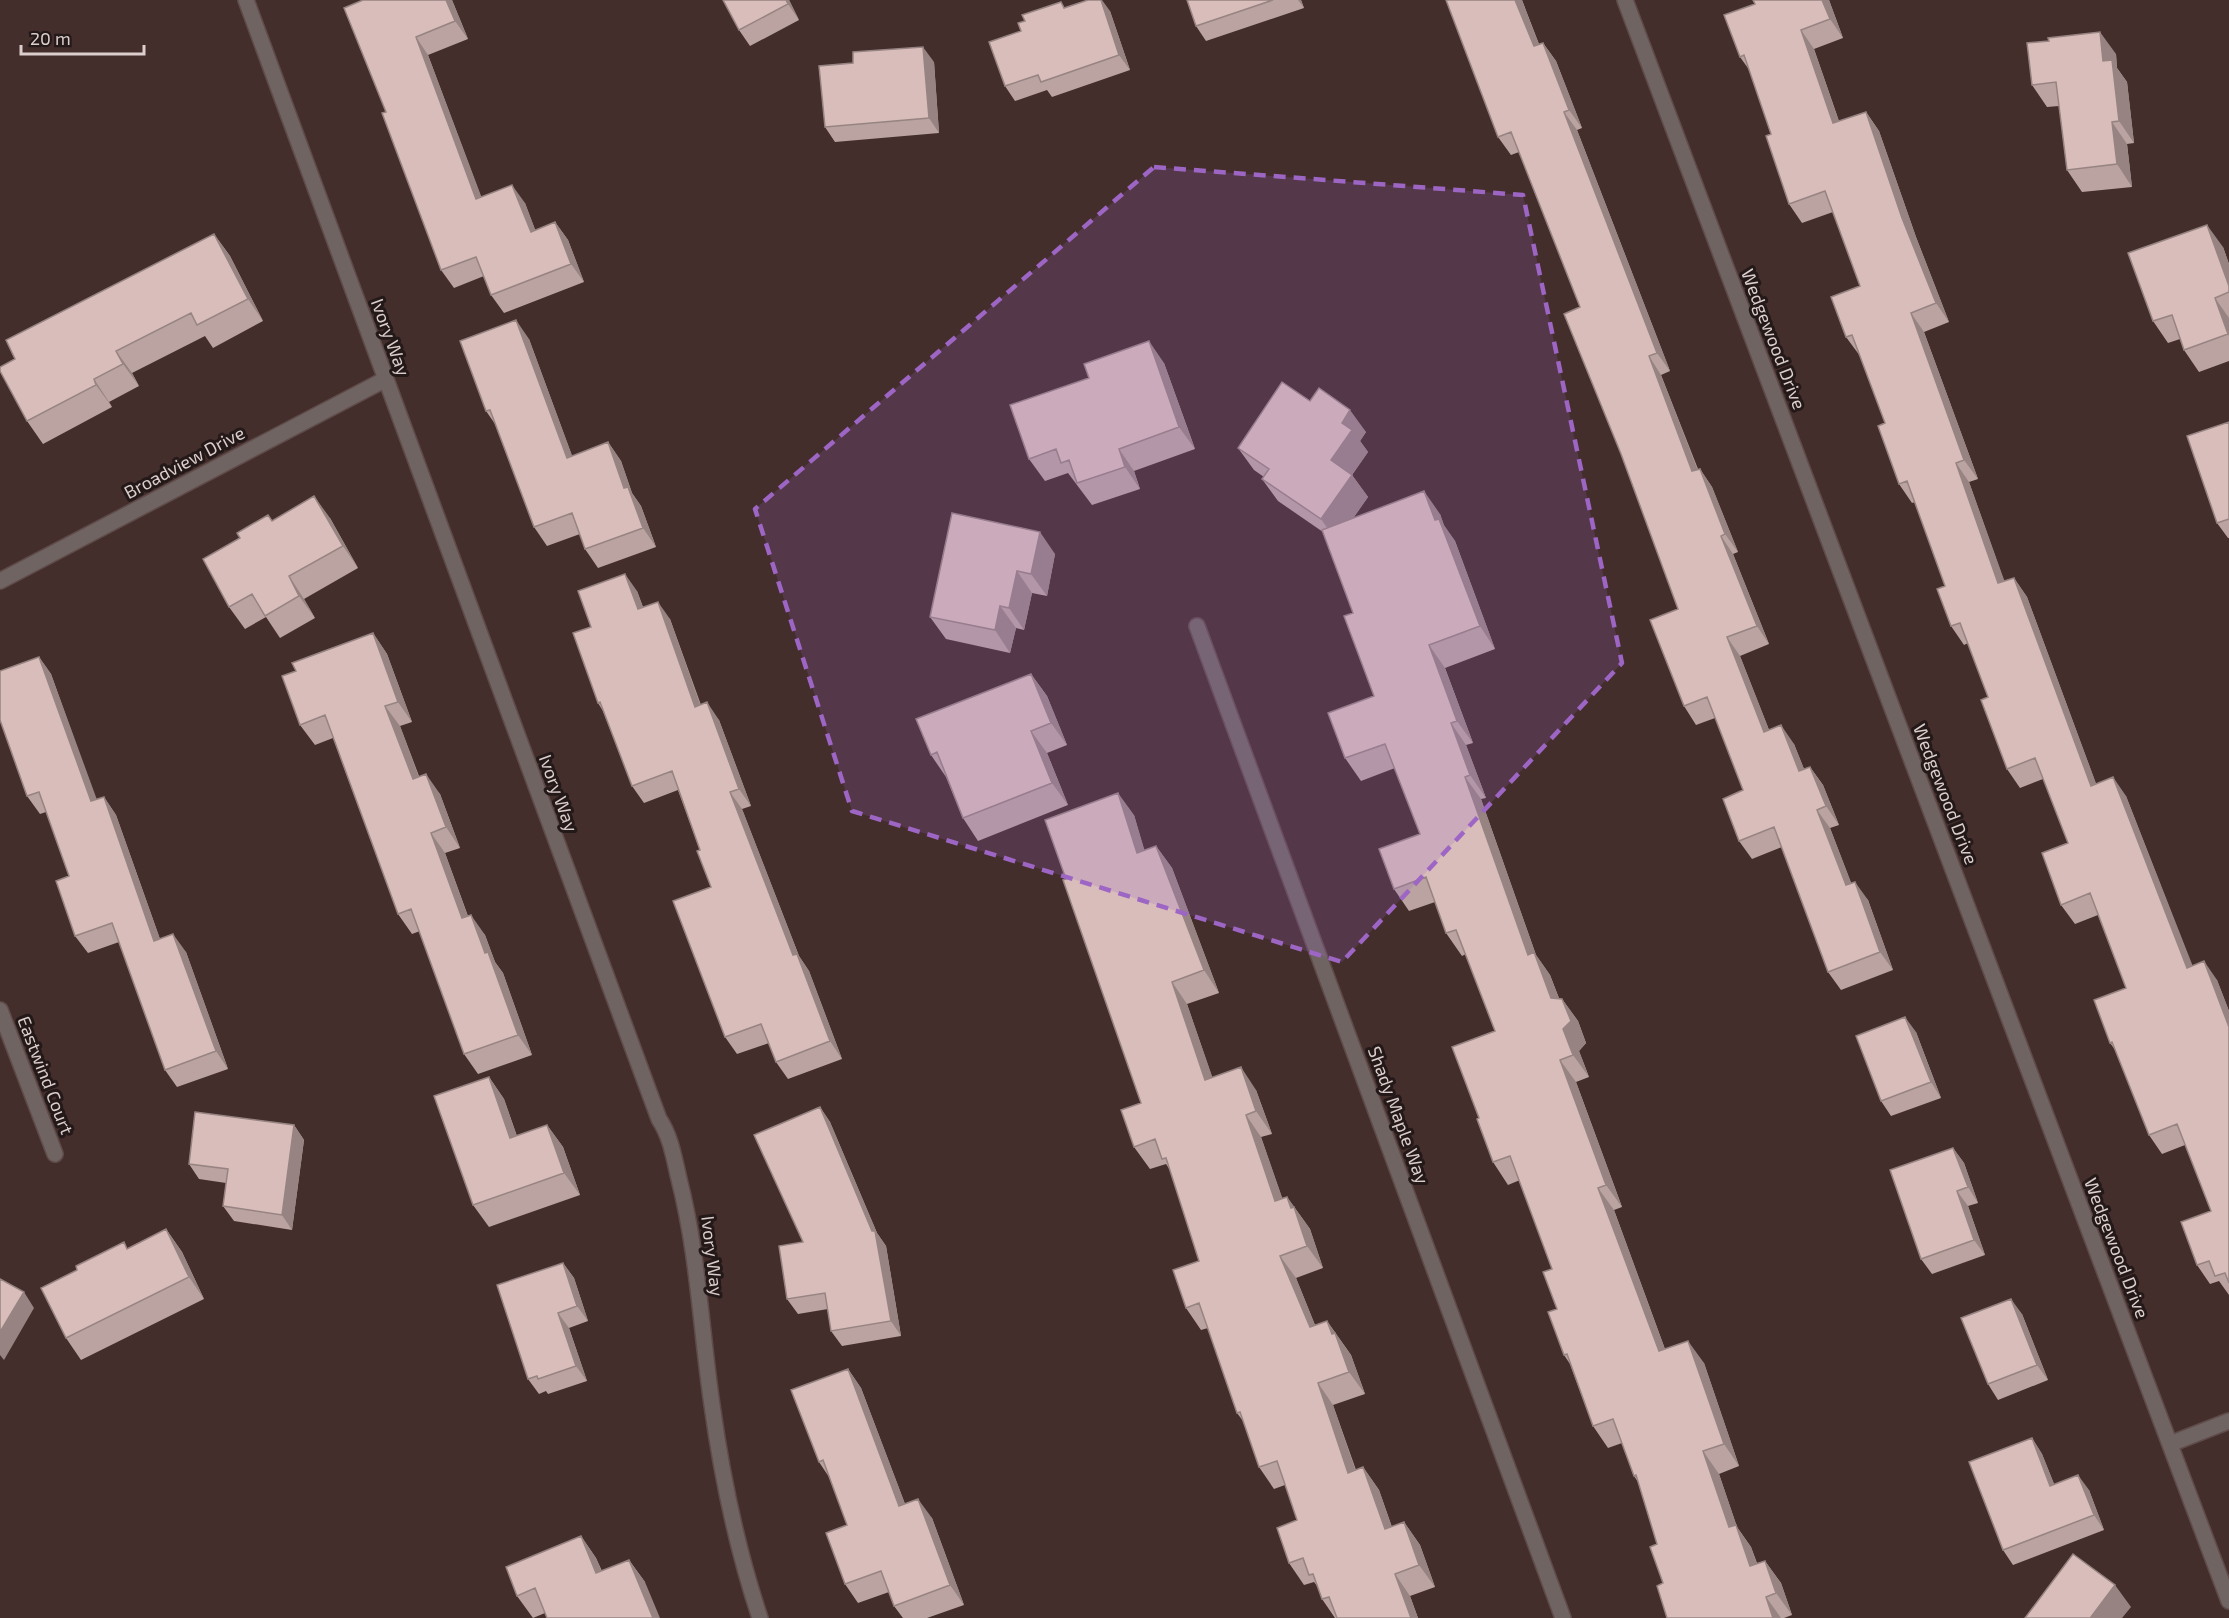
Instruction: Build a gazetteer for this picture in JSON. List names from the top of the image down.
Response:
{
  "streets": {
    "street": [
      "Ivory Way",
      "Wedgewood Drive",
      "Broadview Drive",
      "Eastwind Court",
      "Shady Maple Way"
    ]
  },
  "crossings": [
    ["Ivory Way", "Broadview Drive"]
  ],
  "scale_bar": "20 m"
}
